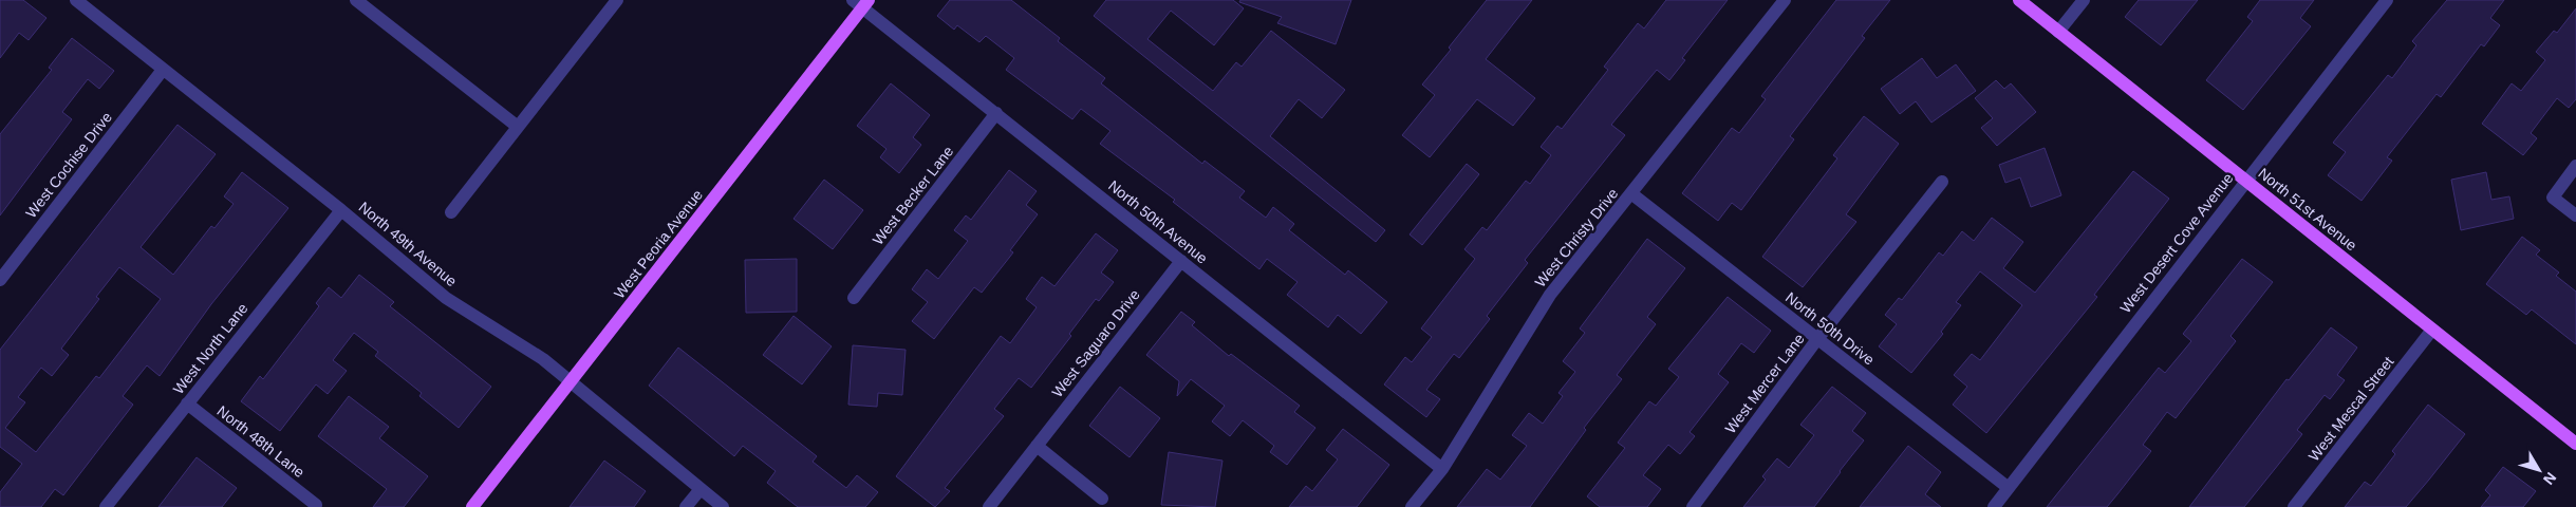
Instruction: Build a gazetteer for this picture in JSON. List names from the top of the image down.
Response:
{
  "streets": {
    "main road": ["North 51st Avenue", "West Peoria Avenue"],
    "street": [
      "West Cochise Drive",
      "West Becker Lane",
      "North 50th Avenue",
      "West Christy Drive",
      "West Desert Cove Avenue",
      "North 49th Avenue",
      "North 50th Drive",
      "West Saguaro Drive",
      "West North Lane",
      "West Mercer Lane",
      "West Mescal Street",
      "North 48th Lane"
    ]
  },
  "crossings": [
    ["West Cochise Drive", "North 49th Avenue"],
    ["West Becker Lane", "North 50th Avenue"],
    ["North 51st Avenue", "West Desert Cove Avenue"],
    ["North 51st Avenue", "West Mescal Street"],
    ["North 50th Avenue", "West Christy Drive"],
    ["North 50th Avenue", "West Peoria Avenue"],
    ["North 50th Avenue", "West Saguaro Drive"],
    ["West Christy Drive", "North 50th Drive"],
    ["West Desert Cove Avenue", "North 50th Drive"],
    ["North 49th Avenue", "West Peoria Avenue"],
    ["North 49th Avenue", "West North Lane"],
    ["North 50th Drive", "West Mercer Lane"],
    ["West North Lane", "North 48th Lane"]
  ],
  "north": "bottom right"
}
